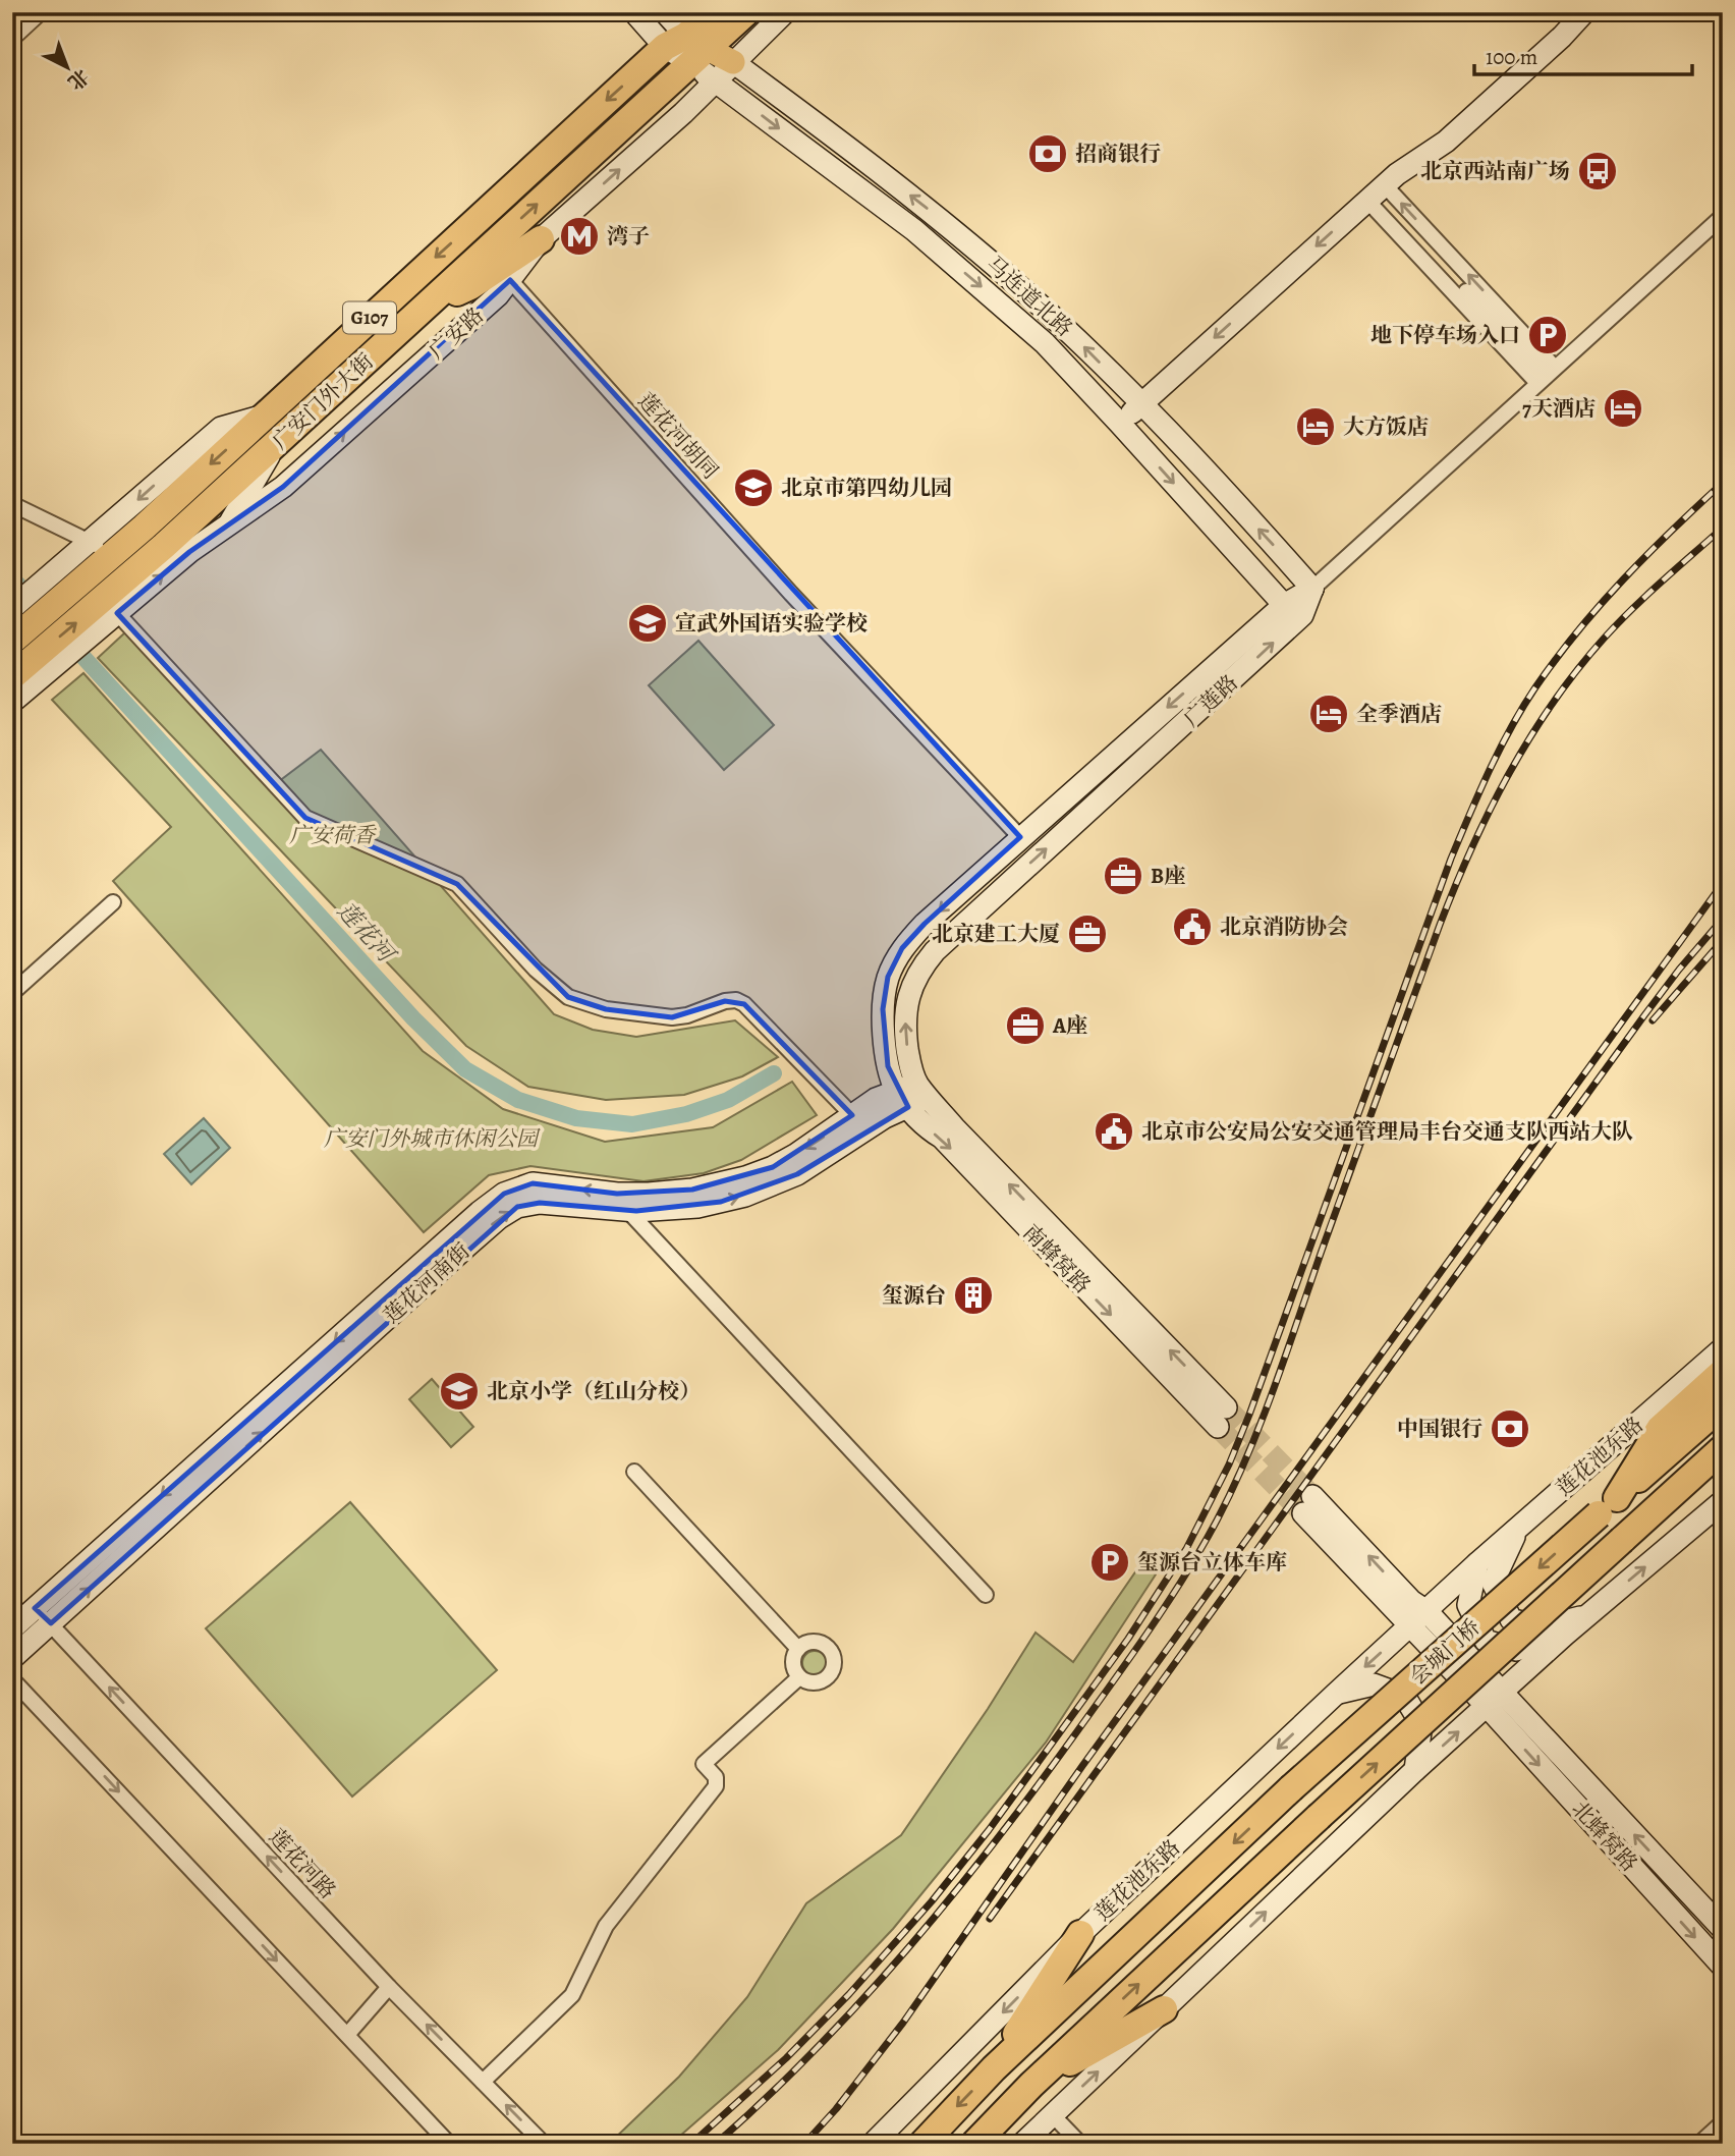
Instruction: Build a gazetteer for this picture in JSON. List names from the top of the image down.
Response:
{
  "streets": {
    "highway": [
      "G107",
      "广安门外大街",
      "莲花池东路",
      "会城门桥"
    ],
    "main road": ["马连道北路"],
    "street": [
      "广安路",
      "莲花河胡同",
      "广莲路",
      "南蜂窝路",
      "莲花河南街",
      "北蜂窝路",
      "莲花河路"
    ]
  },
  "crossings": [
    ["马连道北路", "G107"],
    ["马连道北路", "广安路"],
    ["马连道北路", "广安门外大街"],
    ["马连道北路", "广莲路"],
    ["G107", "广安门外大街"],
    ["广安路", "广安门外大街"],
    ["广安路", "莲花河胡同"],
    ["莲花河胡同", "广莲路"],
    ["广莲路", "南蜂窝路"],
    ["广莲路", "莲花河南街"],
    ["南蜂窝路", "莲花河南街"],
    ["莲花河南街", "莲花河路"],
    ["莲花池东路", "会城门桥"]
  ],
  "one_way": ["广安路"],
  "water": ["莲花河"],
  "parks": ["广安荷香", "广安门外城市休闲公园"],
  "places": {
    "bank": ["招商银行", "中国银行"],
    "bus stop": ["北京西站南广场"],
    "metro station": ["湾子"],
    "parking": ["地下停车场入口", "玺源台立体车库"],
    "hotel": ["7天酒店", "大方饭店", "全季酒店"],
    "school or university": ["北京市第四幼儿园", "宣武外国语实验学校", "北京小学（红山分校）"],
    "office": ["B座", "北京建工大厦", "A座"],
    "public building": ["北京消防协会", "北京市公安局公安交通管理局丰台交通支队西站大队"],
    "building": ["玺源台"]
  },
  "scale_bar": "100 m",
  "north": "bottom right"
}
